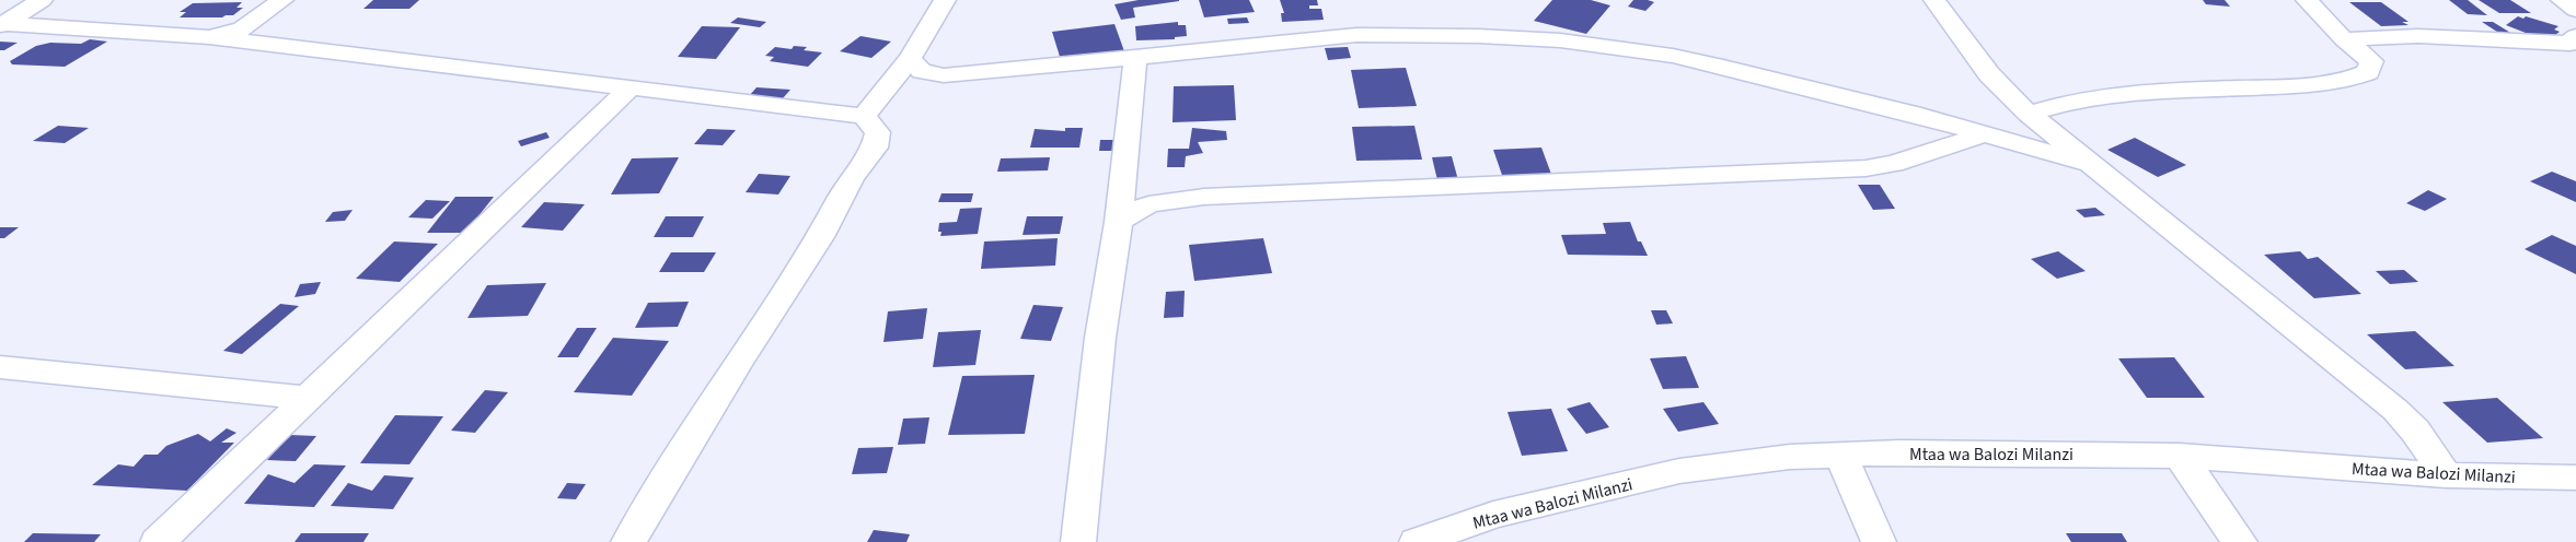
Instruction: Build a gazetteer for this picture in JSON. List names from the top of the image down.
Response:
{
  "streets": {
    "street": ["Mtaa wa Balozi Milanzi"]
  }
}
